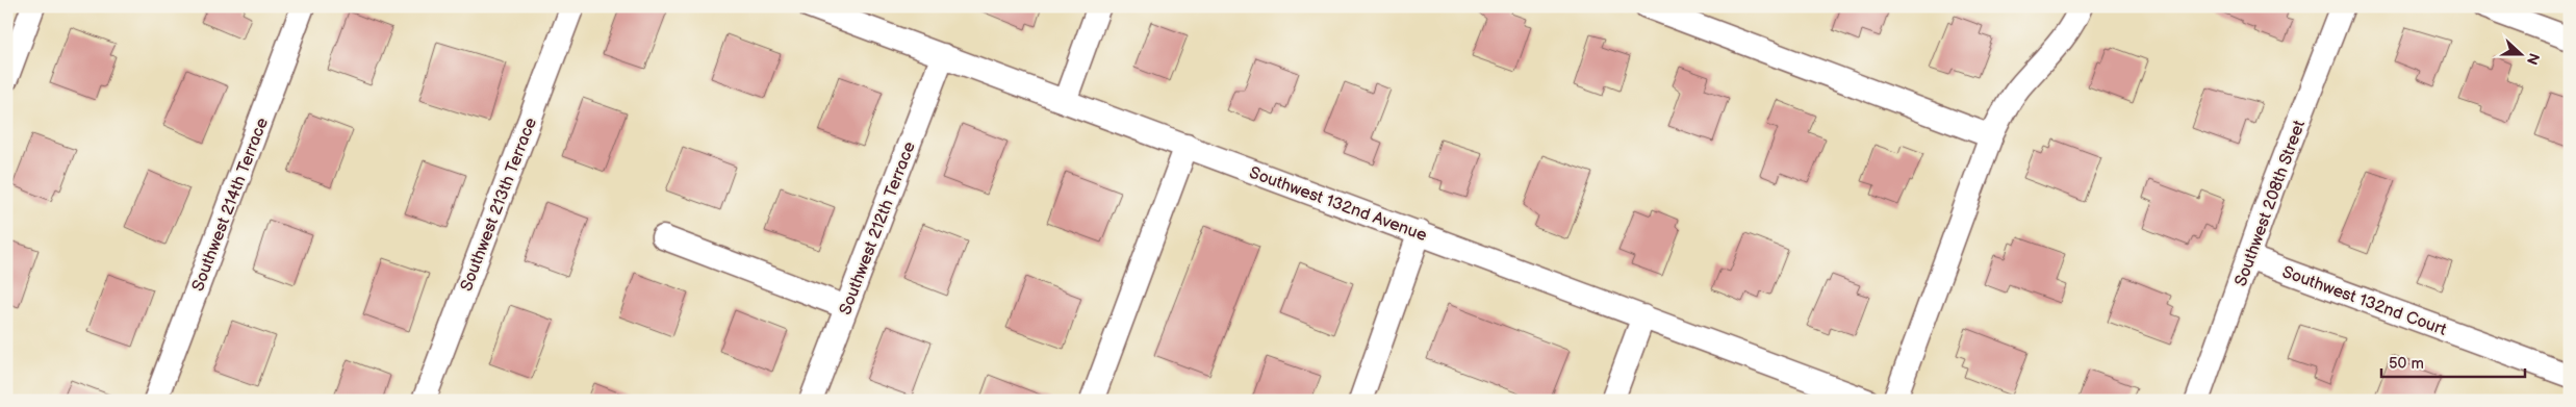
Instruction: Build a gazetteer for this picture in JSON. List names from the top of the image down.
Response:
{
  "streets": {
    "street": [
      "Southwest 132nd Avenue",
      "Southwest 208th Street",
      "Southwest 214th Terrace",
      "Southwest 213th Terrace",
      "Southwest 212th Terrace",
      "Southwest 132nd Court"
    ]
  },
  "crossings": [
    ["Southwest 132nd Avenue", "Southwest 212th Terrace"],
    ["Southwest 208th Street", "Southwest 132nd Court"]
  ],
  "scale_bar": "50 m",
  "north": "right"
}
